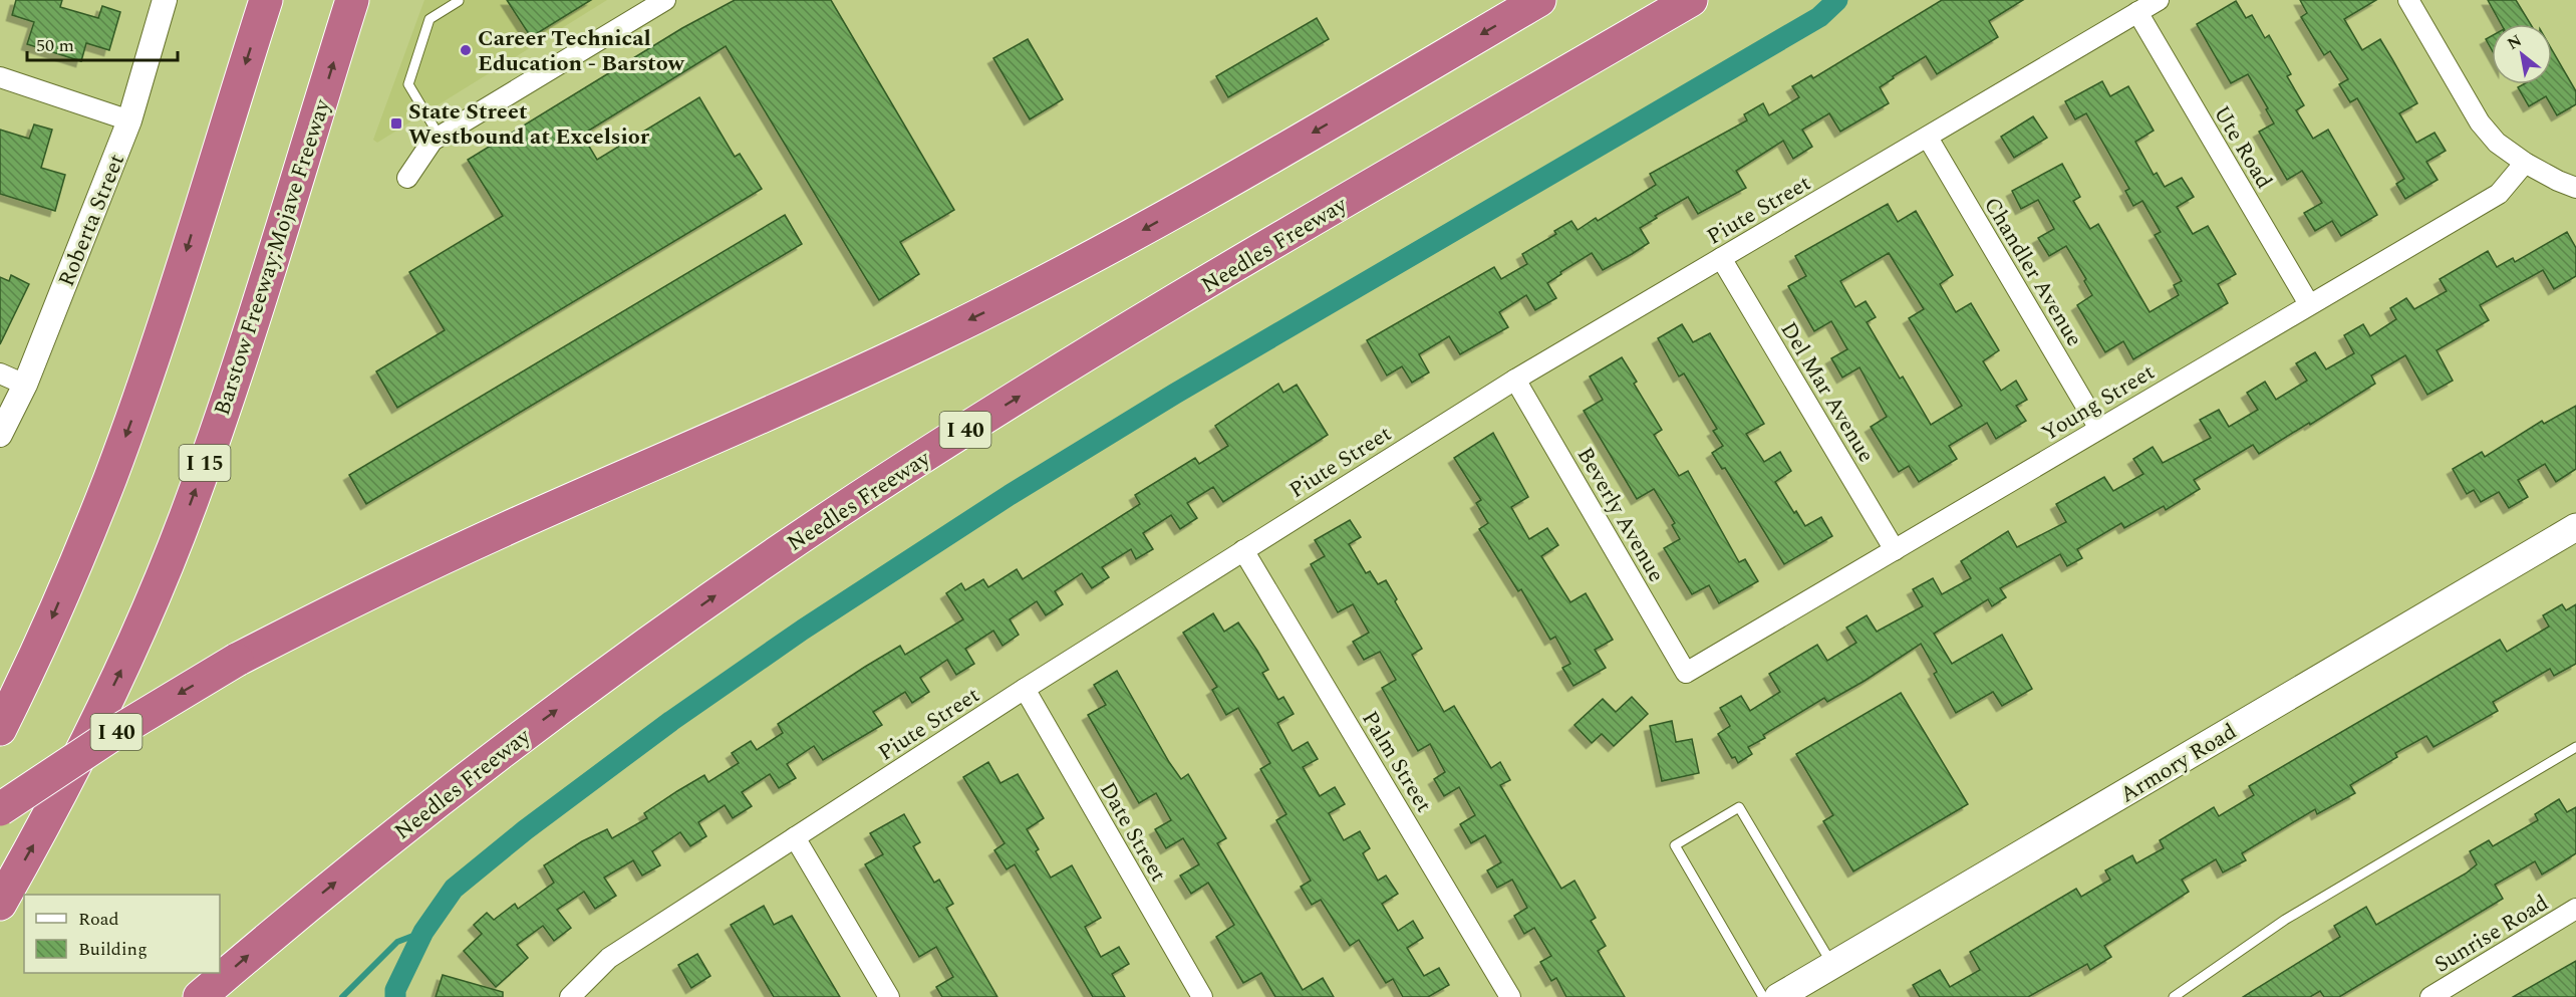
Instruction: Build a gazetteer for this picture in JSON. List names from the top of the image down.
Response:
{
  "streets": {
    "highway": [
      "Needles Freeway",
      "Barstow Freeway;Mojave Freeway",
      "I 40",
      "I 15"
    ],
    "main road": ["Armory Road"],
    "street": [
      "Ute Road",
      "Piute Street",
      "Roberta Street",
      "Chandler Avenue",
      "Del Mar Avenue",
      "Young Street",
      "Beverly Avenue",
      "Palm Street",
      "Date Street",
      "Sunrise Road"
    ]
  },
  "crossings": [
    ["Ute Road", "Piute Street"],
    ["Ute Road", "Young Street"],
    ["Piute Street", "Chandler Avenue"],
    ["Piute Street", "Del Mar Avenue"],
    ["Piute Street", "Beverly Avenue"],
    ["Piute Street", "Palm Street"],
    ["Piute Street", "Date Street"],
    ["Chandler Avenue", "Young Street"],
    ["Del Mar Avenue", "Young Street"],
    ["Young Street", "Beverly Avenue"]
  ],
  "places": {
    "other": ["Career Technical Education - Barstow"],
    "transit": ["State Street Westbound at Excelsior"]
  },
  "legend": ["Road", "Building"],
  "scale_bar": "50 m",
  "north": "top left"
}
